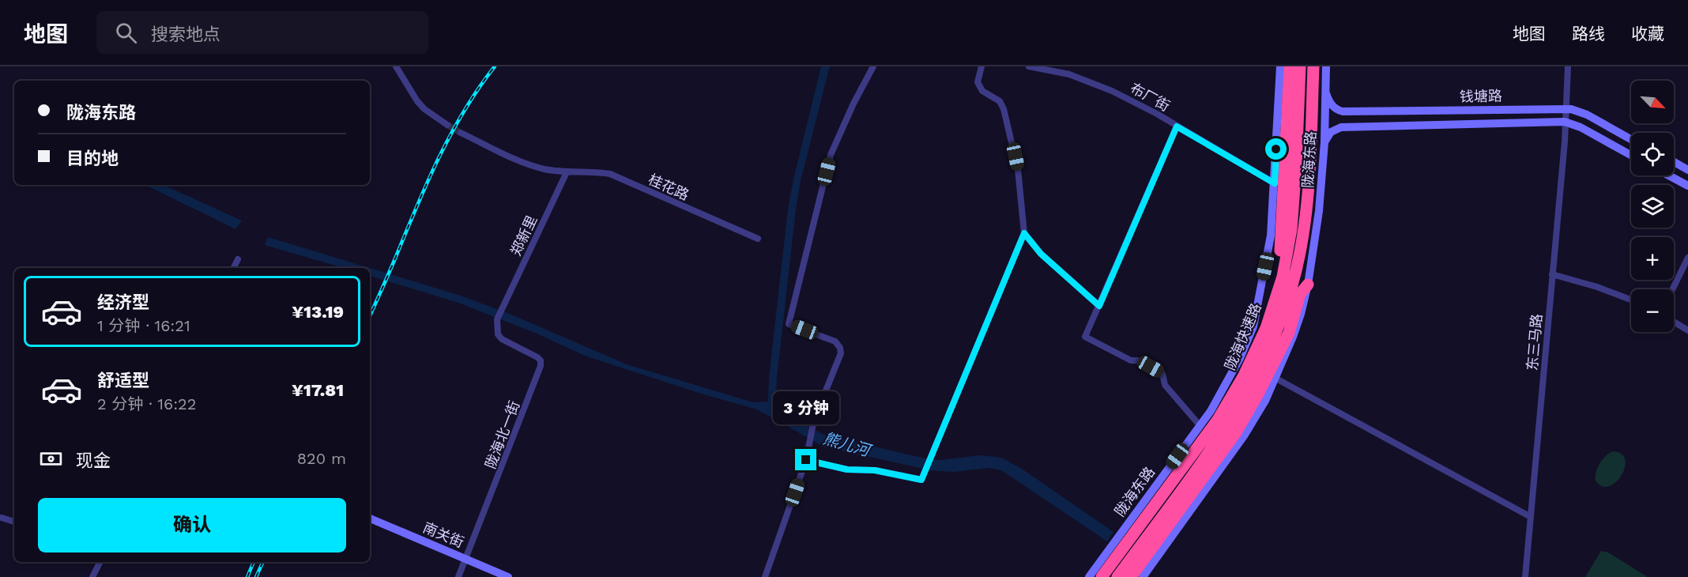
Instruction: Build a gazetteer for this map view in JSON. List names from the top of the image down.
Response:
{
  "streets": {
    "highway": ["陇海快速路"],
    "street": [
      "钱塘路",
      "布厂街",
      "陇海东路",
      "桂花路",
      "郑新里",
      "东三马路",
      "陇海北一街",
      "南关街"
    ]
  },
  "crossings": [
    ["钱塘路", "陇海东路"],
    ["钱塘路", "东三马路"],
    ["布厂街", "陇海东路"],
    ["桂花路", "郑新里"],
    ["郑新里", "陇海北一街"],
    ["陇海北一街", "南关街"]
  ],
  "water": ["熊儿河"],
  "north": "bottom right",
  "page": {
    "header": "地图",
    "search": "搜索地点",
    "nav": ["地图", "路线", "收藏"],
    "map_buttons": ["+", "−"],
    "banner": ["陇海东路", "目的地"],
    "list": [
      {
        "name": "经济型",
        "note": "1 分钟 · 16:21",
        "value": "¥13.19"
      },
      {
        "name": "舒适型",
        "note": "2 分钟 · 16:22",
        "value": "¥17.81"
      }
    ],
    "bubble": "3 分钟",
    "pay": ["现金", "820 m"],
    "buttons": "确认"
  }
}
